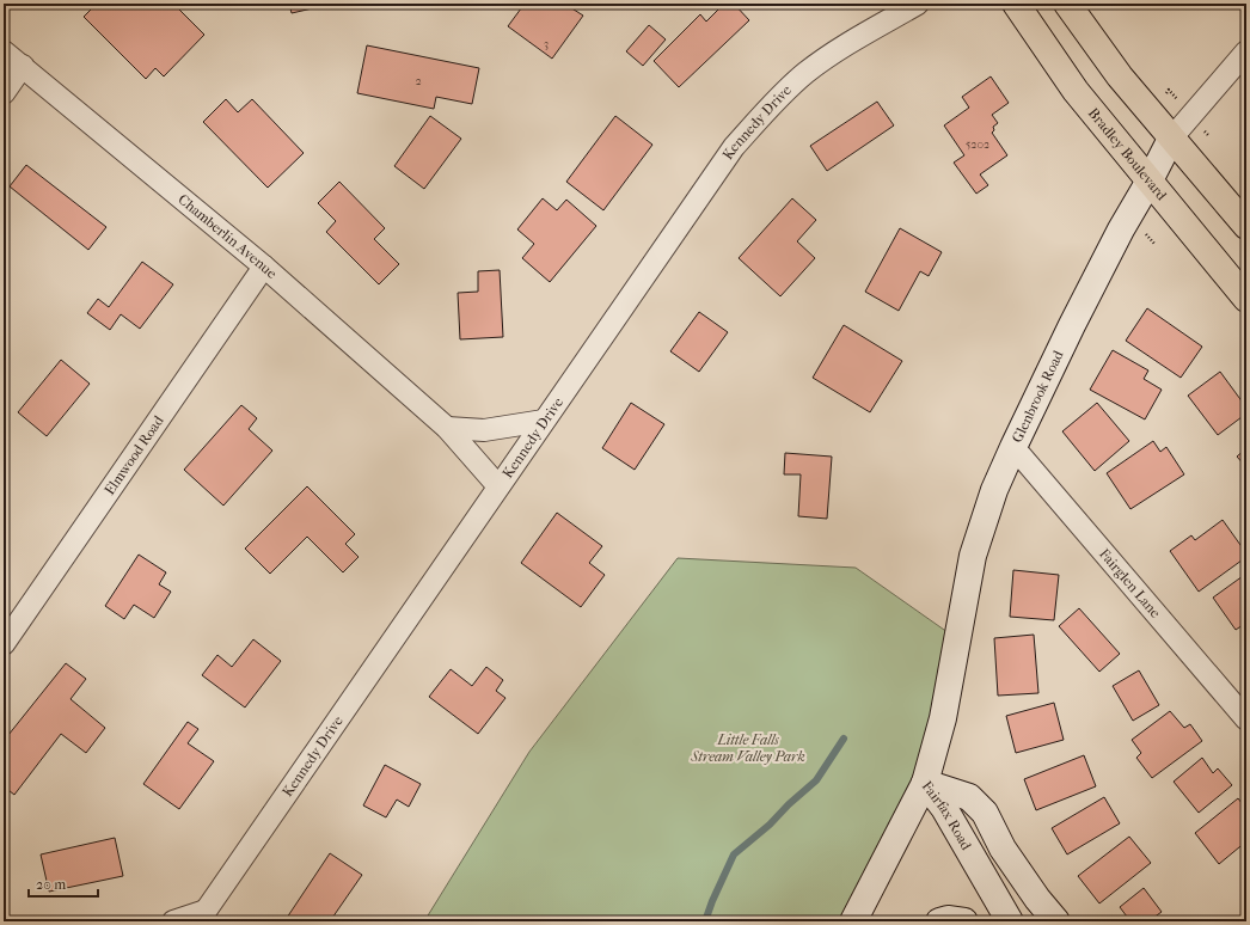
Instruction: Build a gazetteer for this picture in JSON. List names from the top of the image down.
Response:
{
  "streets": {
    "main road": ["Bradley Boulevard"],
    "street": [
      "Kennedy Drive",
      "Chamberlin Avenue",
      "Glenbrook Road",
      "Elmwood Road",
      "Fairglen Lane",
      "Fairfax Road"
    ]
  },
  "crossings": [
    ["Kennedy Drive", "Chamberlin Avenue"],
    ["Bradley Boulevard", "Glenbrook Road"],
    ["Chamberlin Avenue", "Elmwood Road"],
    ["Glenbrook Road", "Fairglen Lane"],
    ["Glenbrook Road", "Fairfax Road"]
  ],
  "parks": ["Little Falls Stream Valley Park"],
  "house_numbers": ["3", "2", "5202"],
  "scale_bar": "20 m"
}
